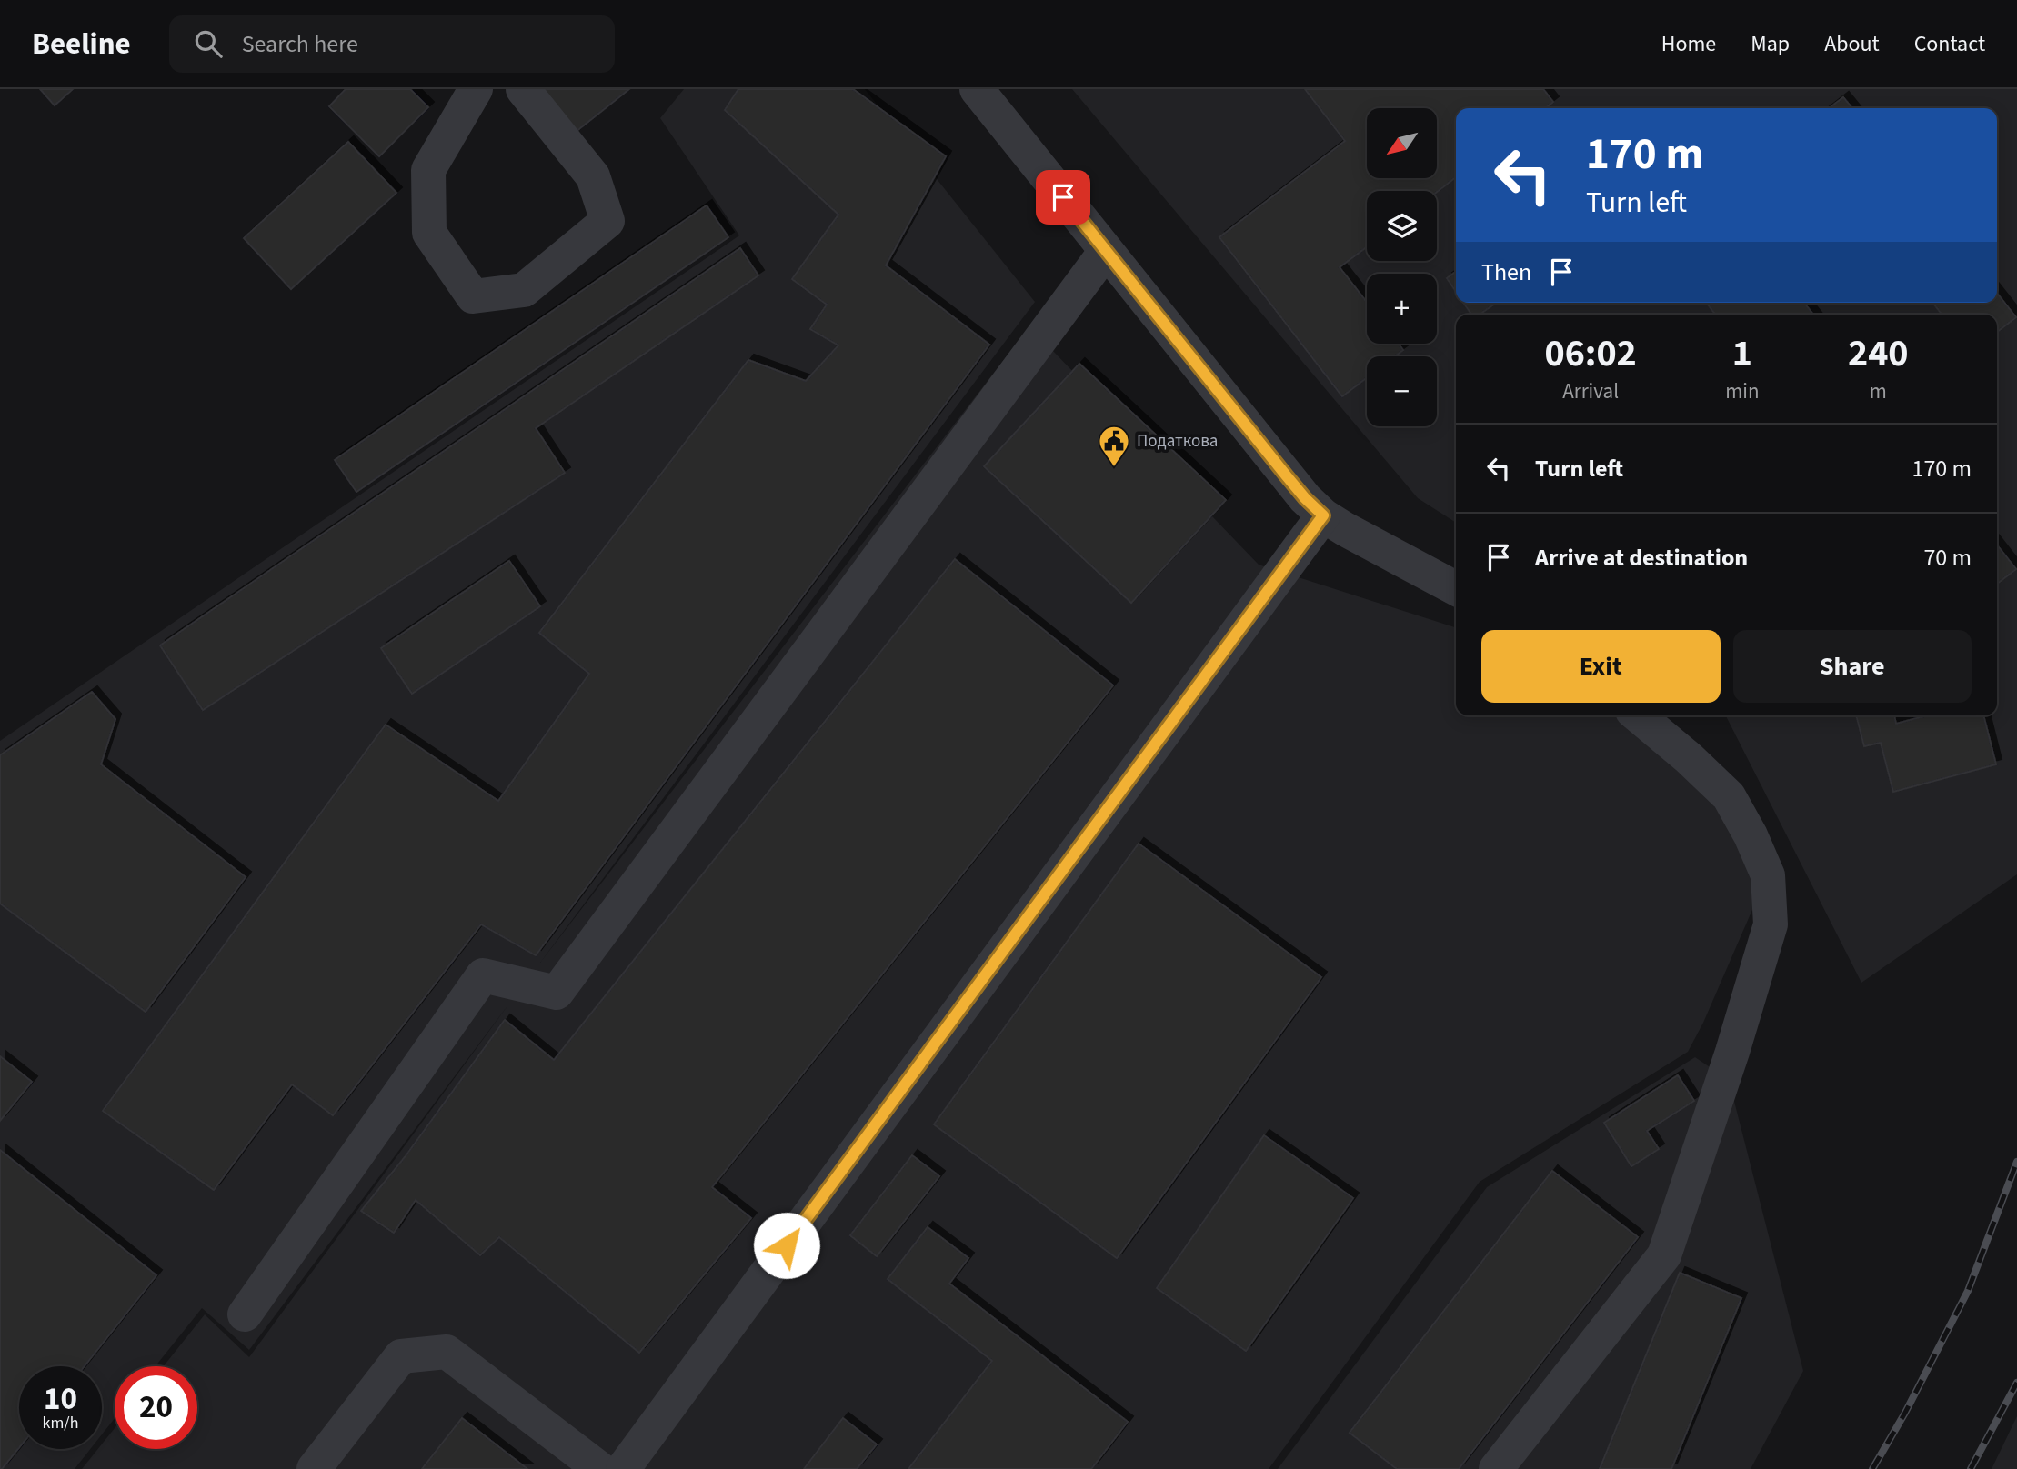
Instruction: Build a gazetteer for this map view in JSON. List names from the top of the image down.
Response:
{
  "places": {
    "public building": ["Податкова"]
  },
  "north": "bottom left",
  "page": {
    "header": "Beeline",
    "search": "Search here",
    "nav": [
      "Home",
      "Map",
      "About",
      "Contact"
    ],
    "map_buttons": ["+", "−"],
    "turn": ["170 m", "Turn left"],
    "then": "Then",
    "eta": [
      "06:02",
      "Arrival",
      "1",
      "min",
      "240",
      "m"
    ],
    "list": [
      {
        "name": "Turn left",
        "value": "170 m"
      },
      {
        "name": "Arrive at destination",
        "value": "70 m"
      }
    ],
    "buttons": ["Exit", "Share"],
    "speed": "10 km/h",
    "limit": "20"
  }
}
